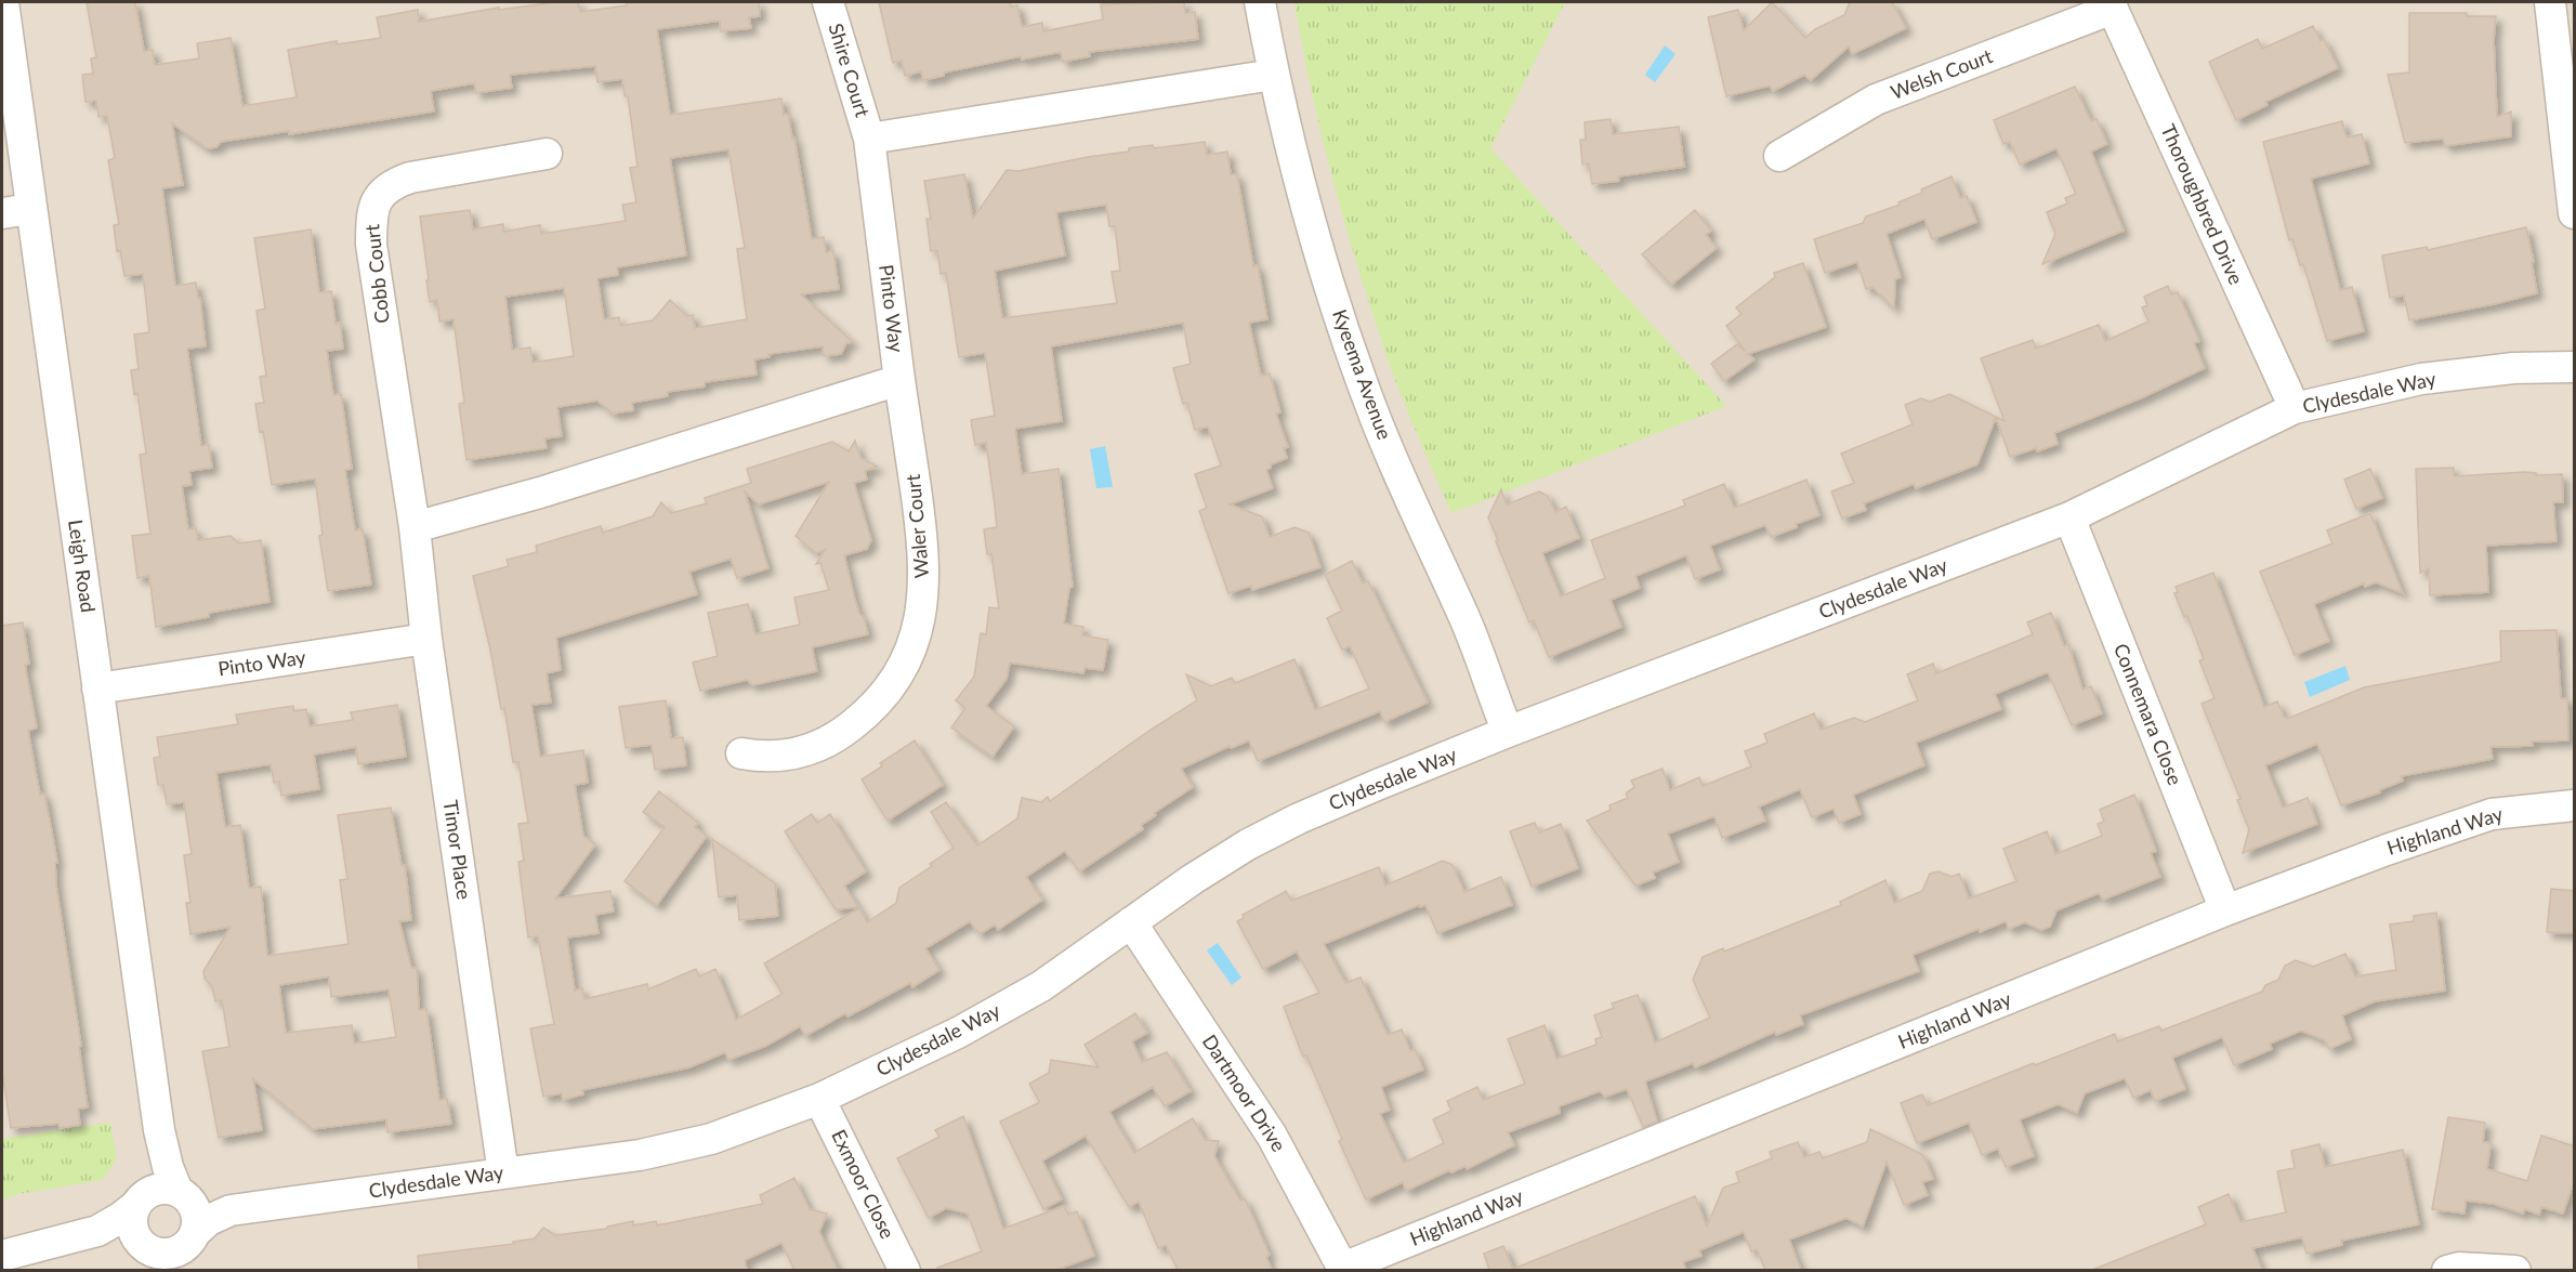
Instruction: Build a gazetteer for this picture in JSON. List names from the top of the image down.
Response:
{
  "streets": {
    "street": [
      "Shire Court",
      "Welsh Court",
      "Thoroughbred Drive",
      "Cobb Court",
      "Pinto Way",
      "Kyeema Avenue",
      "Clydesdale Way",
      "Waler Court",
      "Leigh Road",
      "Connemara Close",
      "Highland Way",
      "Timor Place",
      "Dartmoor Drive",
      "Exmoor Close"
    ]
  },
  "crossings": [
    ["Shire Court", "Pinto Way"],
    ["Welsh Court", "Thoroughbred Drive"],
    ["Thoroughbred Drive", "Clydesdale Way"],
    ["Cobb Court", "Pinto Way"],
    ["Cobb Court", "Timor Place"],
    ["Pinto Way", "Waler Court"],
    ["Pinto Way", "Leigh Road"],
    ["Pinto Way", "Timor Place"],
    ["Kyeema Avenue", "Clydesdale Way"],
    ["Clydesdale Way", "Leigh Road"],
    ["Clydesdale Way", "Connemara Close"],
    ["Clydesdale Way", "Timor Place"],
    ["Clydesdale Way", "Dartmoor Drive"],
    ["Clydesdale Way", "Exmoor Close"],
    ["Connemara Close", "Highland Way"],
    ["Highland Way", "Dartmoor Drive"]
  ]
}
